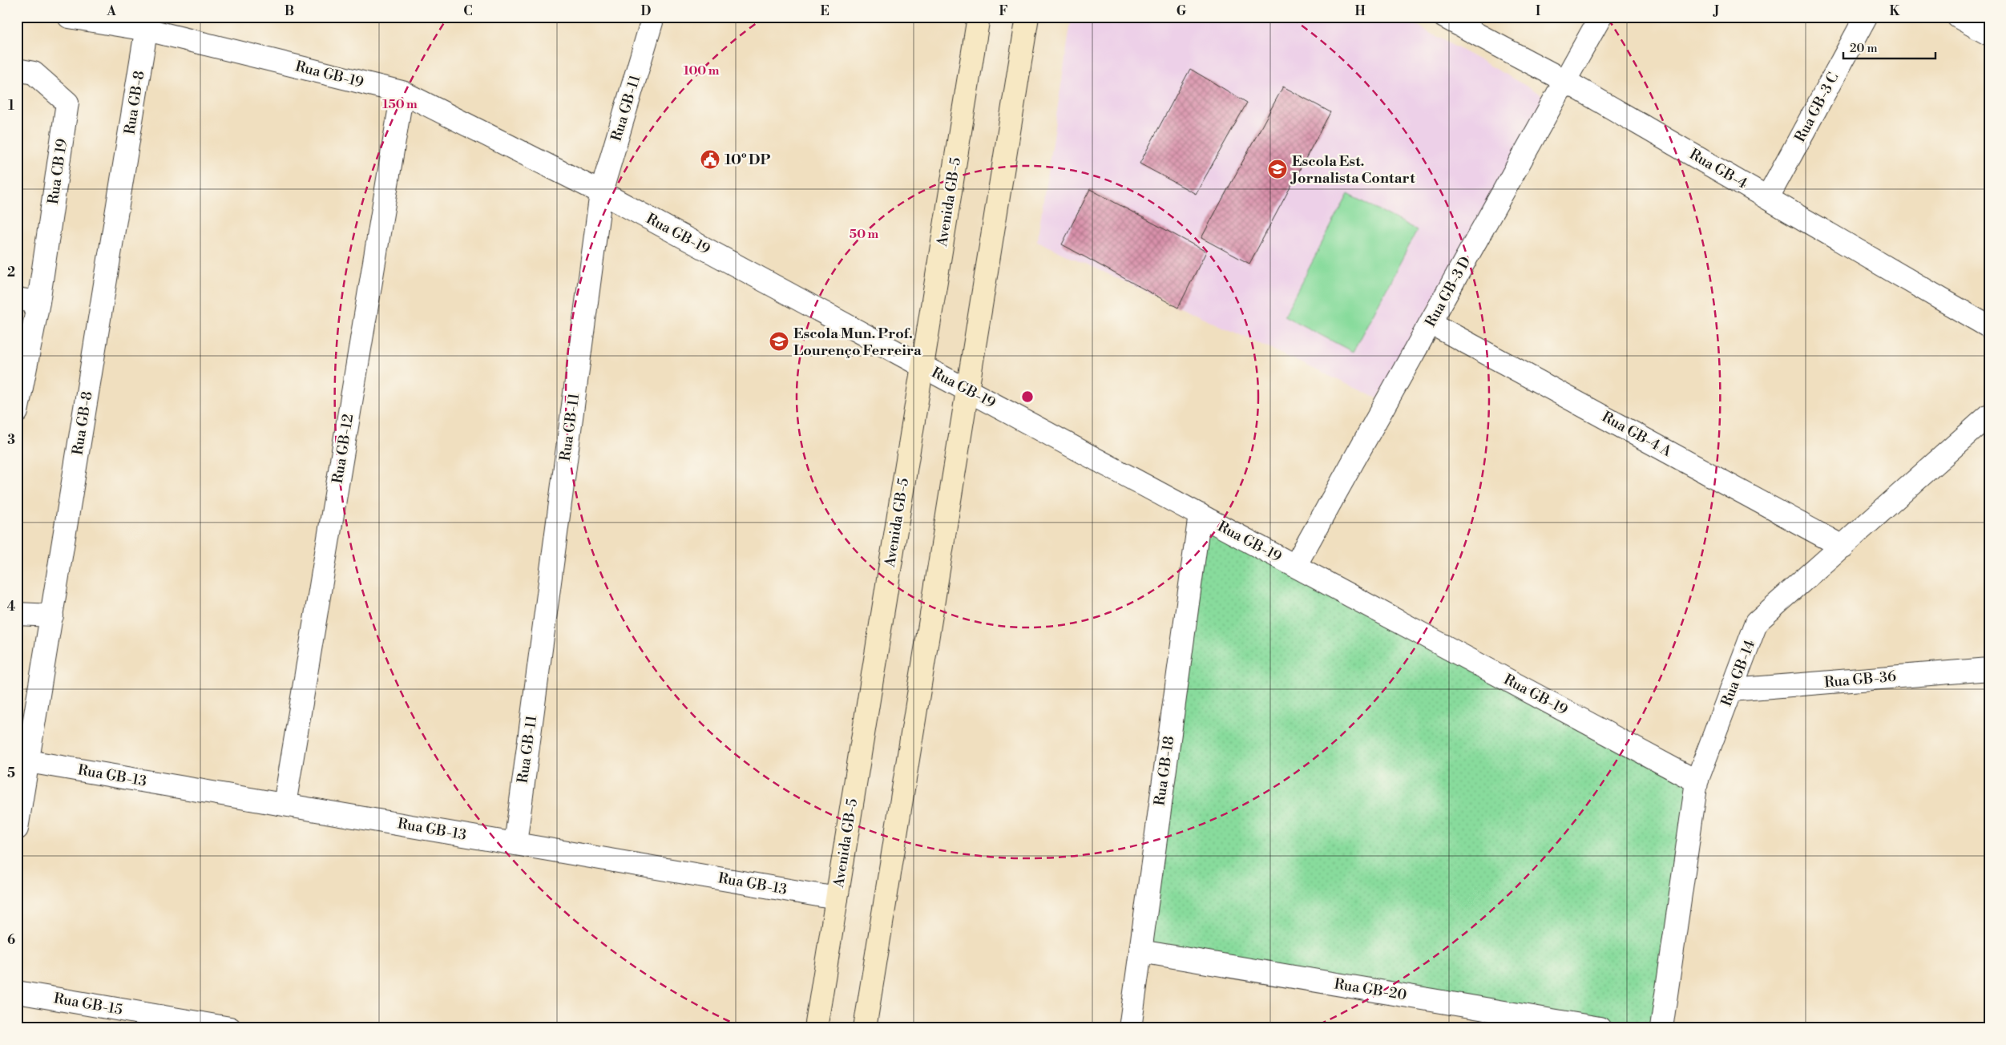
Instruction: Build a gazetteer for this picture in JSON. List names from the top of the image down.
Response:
{
  "streets": {
    "street": [
      "Rua GB-19",
      "Rua GB-8",
      "Rua GB-3 C",
      "Rua GB-11",
      "Rua GB-4",
      "Rua CB 19",
      "Avenida GB-5",
      "Rua GB-3 D",
      "Rua GB-4 A",
      "Rua GB-12",
      "Rua GB-14",
      "Rua GB-36",
      "Rua GB-18",
      "Rua GB-13",
      "Rua GB-20",
      "Rua GB-15"
    ]
  },
  "crossings": [
    ["Rua GB-19", "Rua GB-8"],
    ["Rua GB-19", "Rua GB-11"],
    ["Rua GB-19", "Avenida GB-5"],
    ["Rua GB-19", "Rua GB-3 D"],
    ["Rua GB-19", "Rua GB-12"],
    ["Rua GB-19", "Rua GB-14"],
    ["Rua GB-19", "Rua GB-18"],
    ["Rua GB-8", "Rua GB-13"],
    ["Rua GB-3 C", "Rua GB-4"],
    ["Rua GB-11", "Rua GB-13"],
    ["Rua GB-4", "Rua GB-3 D"],
    ["Avenida GB-5", "Rua GB-13"],
    ["Rua GB-3 D", "Rua GB-4 A"],
    ["Rua GB-4 A", "Rua GB-14"],
    ["Rua GB-12", "Rua GB-13"],
    ["Rua GB-14", "Rua GB-36"],
    ["Rua GB-18", "Rua GB-20"]
  ],
  "places": {
    "public building": ["10º DP"],
    "school or university": ["Escola Est. Jornalista Contart", "Escola Mun. Prof. Lourenço Ferreira"]
  },
  "scale_bar": "20 m",
  "grid": {
    "columns": [
      "A",
      "B",
      "C",
      "D",
      "E",
      "F",
      "G",
      "H",
      "I",
      "J",
      "K"
    ],
    "rows": [
      "1",
      "2",
      "3",
      "4",
      "5",
      "6"
    ]
  },
  "rings": ["100 m", "150 m", "50 m"]
}
